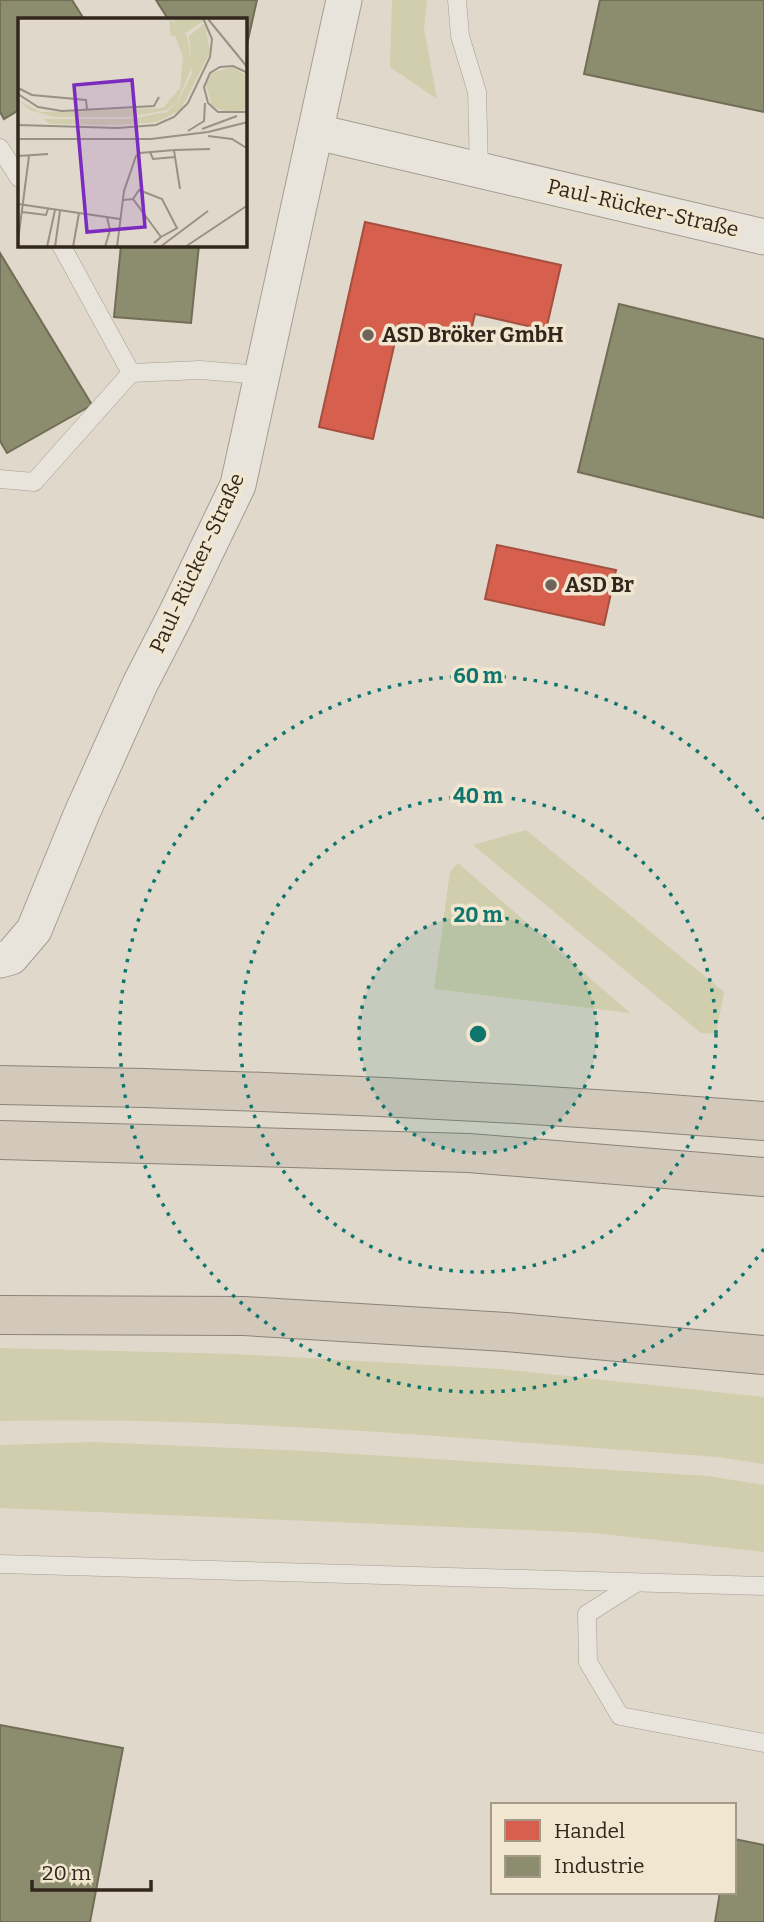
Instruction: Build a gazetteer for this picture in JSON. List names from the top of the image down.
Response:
{
  "streets": {
    "street": ["Paul-Rücker-Straße"]
  },
  "places": ["ASD Bröker GmbH", "ASD Br"],
  "legend": ["Handel", "Industrie"],
  "scale_bar": "20 m",
  "rings": ["60 m", "40 m", "20 m"]
}
